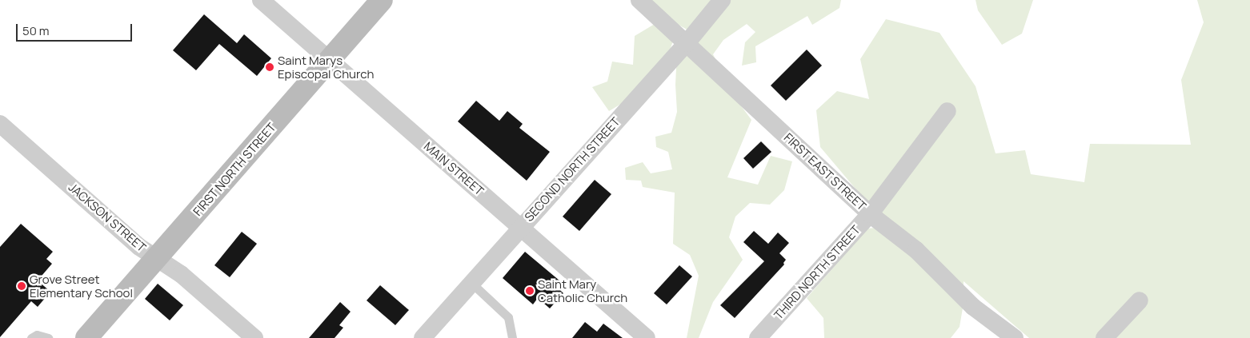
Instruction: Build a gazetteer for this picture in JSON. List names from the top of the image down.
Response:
{
  "streets": {
    "street": [
      "MAIN STREET",
      "FIRST NORTH STREET",
      "SECOND NORTH STREET",
      "FIRST EAST STREET",
      "JACKSON STREET",
      "THIRD NORTH STREET"
    ]
  },
  "crossings": [
    ["MAIN STREET", "FIRST NORTH STREET"],
    ["MAIN STREET", "SECOND NORTH STREET"],
    ["FIRST NORTH STREET", "JACKSON STREET"],
    ["SECOND NORTH STREET", "FIRST EAST STREET"],
    ["FIRST EAST STREET", "THIRD NORTH STREET"]
  ],
  "places": ["Saint Marys Episcopal Church", "Grove Street Elementary School", "Saint Mary Catholic Church"],
  "scale_bar": "50 m"
}
